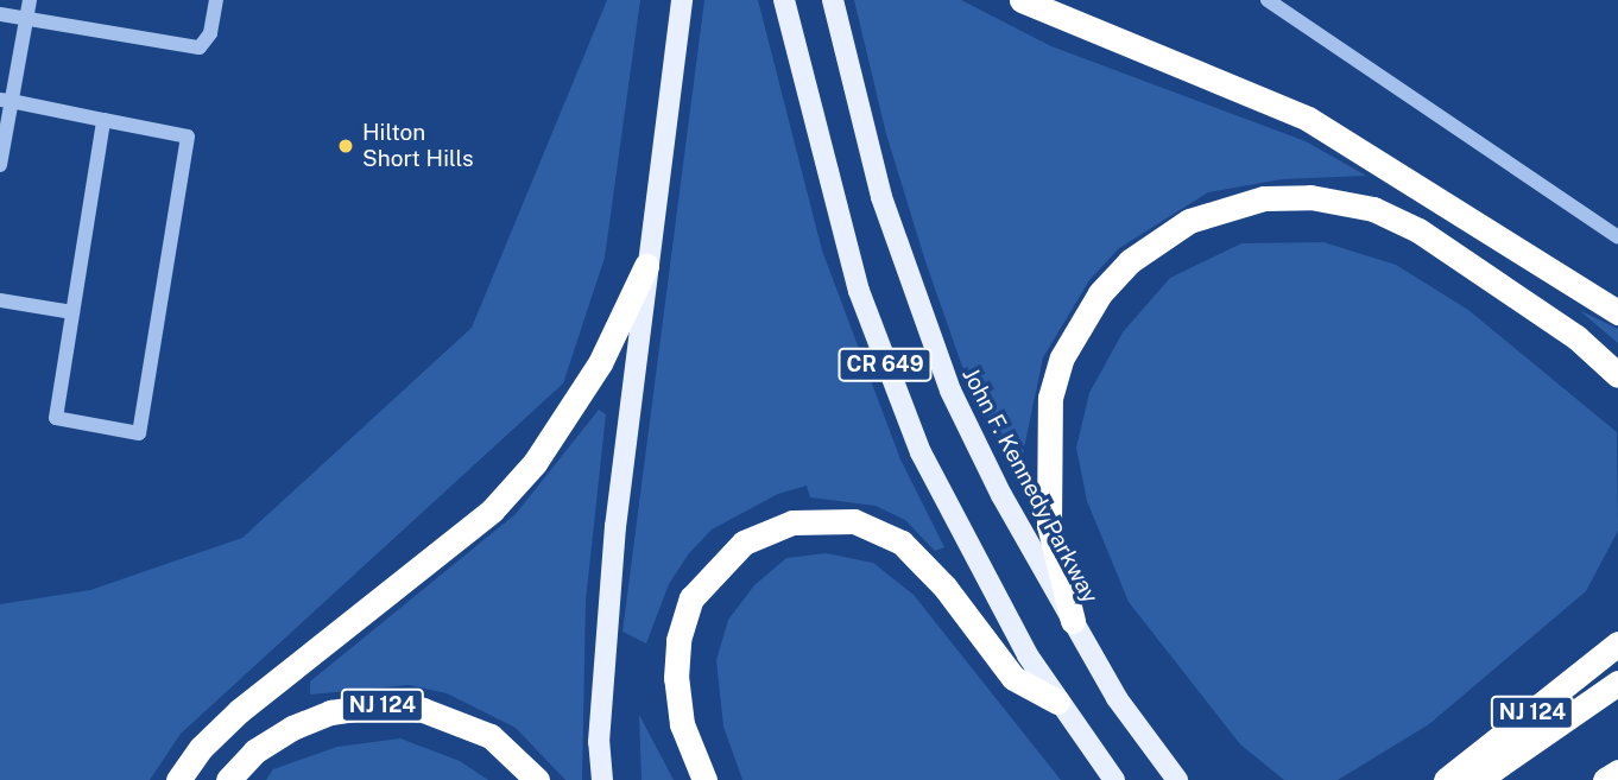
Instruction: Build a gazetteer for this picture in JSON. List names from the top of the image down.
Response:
{
  "streets": {
    "highway": ["NJ 124"],
    "main road": ["CR 649", "John F. Kennedy Parkway"]
  },
  "places": ["Hilton Short Hills"]
}
